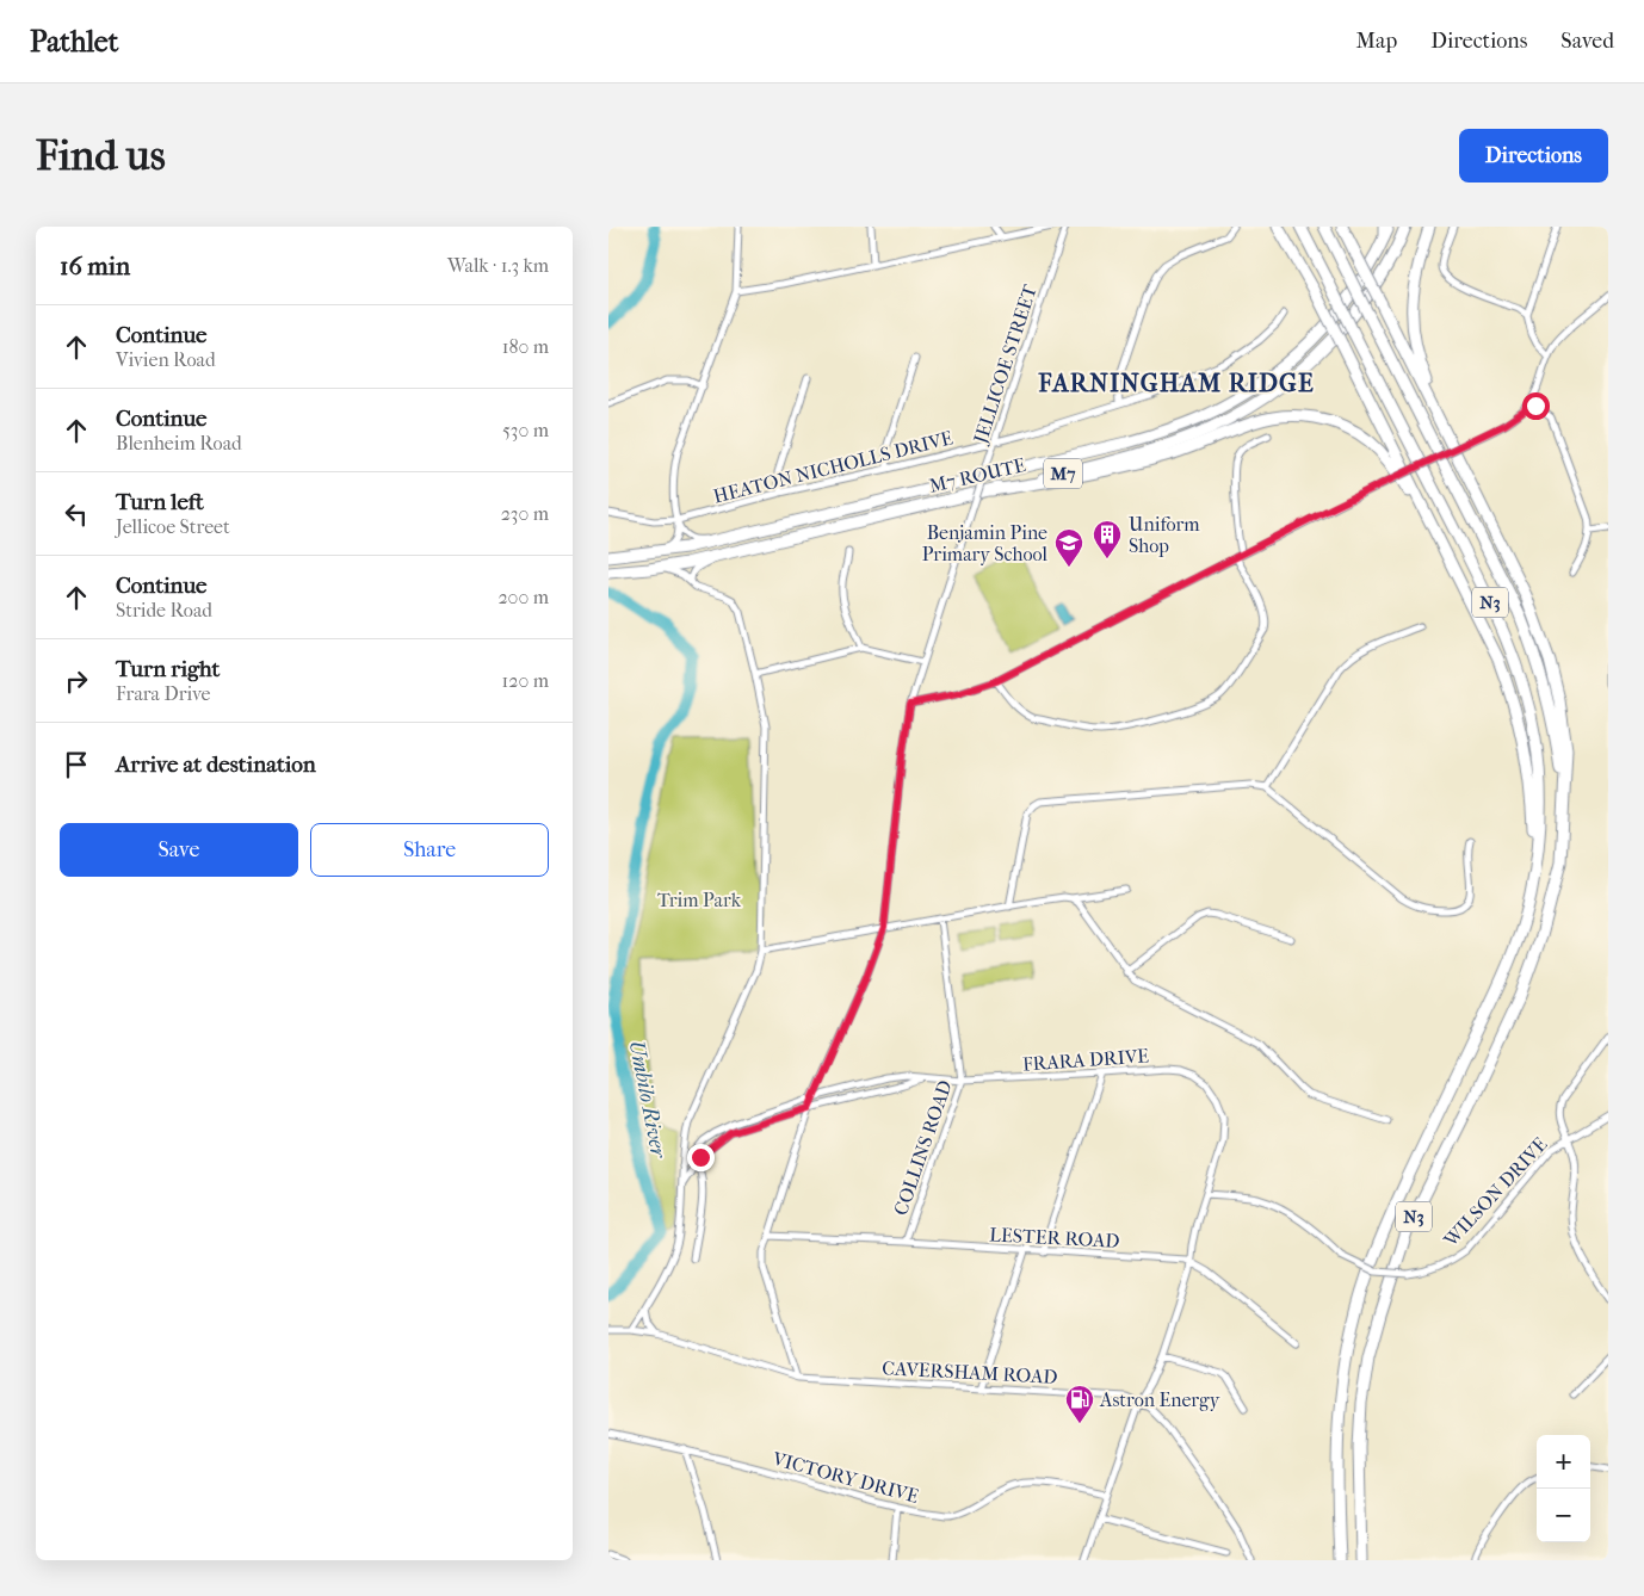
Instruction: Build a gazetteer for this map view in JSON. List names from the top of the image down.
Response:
{
  "streets": {
    "highway": ["M7", "M7 ROUTE", "N3"],
    "street": [
      "JELLICOE STREET",
      "HEATON NICHOLLS DRIVE",
      "FRARA DRIVE",
      "COLLINS ROAD",
      "WILSON DRIVE",
      "LESTER ROAD",
      "CAVERSHAM ROAD",
      "VICTORY DRIVE"
    ]
  },
  "crossings": [
    ["JELLICOE STREET", "HEATON NICHOLLS DRIVE"],
    ["JELLICOE STREET", "FRARA DRIVE"],
    ["JELLICOE STREET", "LESTER ROAD"],
    ["JELLICOE STREET", "CAVERSHAM ROAD"],
    ["FRARA DRIVE", "COLLINS ROAD"],
    ["FRARA DRIVE", "WILSON DRIVE"],
    ["COLLINS ROAD", "LESTER ROAD"]
  ],
  "districts": ["FARNINGHAM RIDGE"],
  "water": ["Umbilo River"],
  "parks": ["Trim Park"],
  "places": {
    "building": ["Uniform Shop"],
    "school or university": ["Benjamin Pine Primary School"],
    "fuel station": ["Astron Energy"]
  },
  "page": {
    "header": "Pathlet",
    "nav": ["Map", "Directions", "Saved"],
    "buttons": [
      "Directions",
      ["Save", "Share"]
    ],
    "title": "Find us",
    "heading": ["16 min", "Walk · 1.3 km"],
    "list": [
      ["Continue", "Vivien Road", "180 m"],
      ["Continue", "Blenheim Road", "530 m"],
      ["Turn left", "Jellicoe Street", "230 m"],
      ["Continue", "Stride Road", "200 m"],
      ["Turn right", "Frara Drive", "120 m"],
      "Arrive at destination"
    ],
    "map_buttons": ["+", "−"]
  }
}
